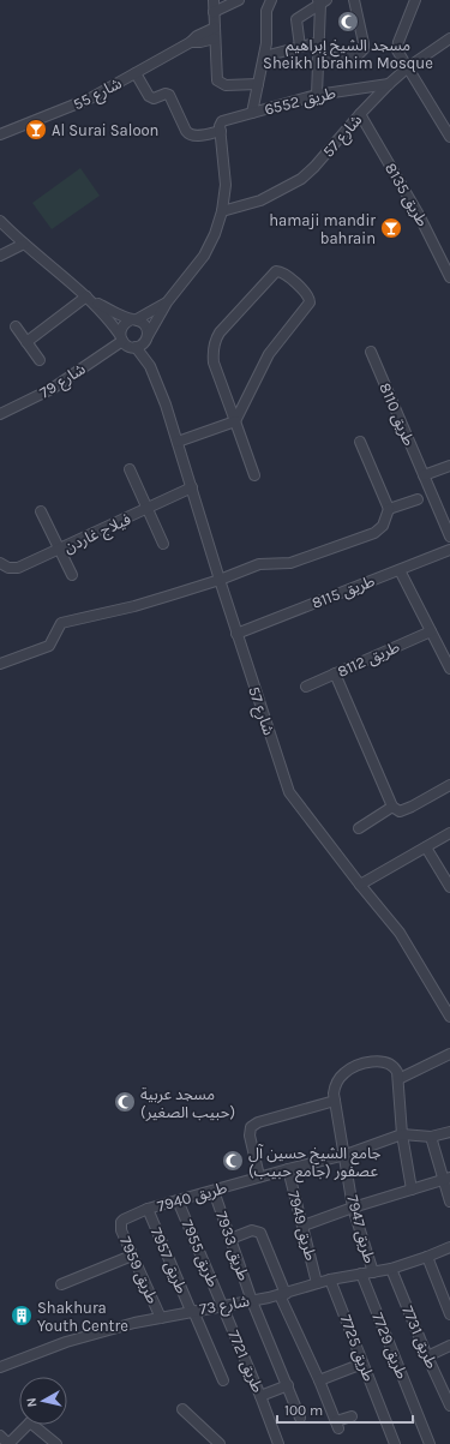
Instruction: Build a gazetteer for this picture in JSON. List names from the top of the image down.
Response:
{
  "streets": {
    "street": [
      "شارع 55",
      "طريق 6552",
      "شارع 57",
      "طريق 8135",
      "شارع 79",
      "طريق 8110",
      "فيلاج غاردن",
      "طريق 8115",
      "طريق 8112",
      "طريق 7940",
      "طريق 7949",
      "طريق 7947",
      "طريق 7933",
      "طريق 7955",
      "طريق 7957",
      "طريق 7959",
      "شارع 73",
      "طريق 7731",
      "طريق 7729",
      "طريق 7725",
      "طريق 7721"
    ]
  },
  "crossings": [
    ["طريق 6552", "شارع 57"],
    ["شارع 57", "طريق 8135"],
    ["شارع 57", "شارع 79"],
    ["شارع 57", "فيلاج غاردن"],
    ["شارع 57", "طريق 8115"],
    ["طريق 7940", "طريق 7949"],
    ["طريق 7940", "طريق 7947"],
    ["طريق 7940", "طريق 7933"],
    ["طريق 7940", "طريق 7955"],
    ["طريق 7940", "طريق 7957"],
    ["طريق 7940", "طريق 7959"],
    ["طريق 7949", "شارع 73"],
    ["طريق 7947", "شارع 73"],
    ["طريق 7933", "شارع 73"],
    ["طريق 7955", "شارع 73"],
    ["طريق 7955", "طريق 7721"],
    ["طريق 7957", "شارع 73"],
    ["طريق 7959", "شارع 73"],
    ["شارع 73", "طريق 7731"],
    ["شارع 73", "طريق 7729"],
    ["شارع 73", "طريق 7725"],
    ["شارع 73", "طريق 7721"]
  ],
  "places": {
    "mosque": ["مسجد الشيخ إبراهيم Sheikh Ibrahim Mosque", "مسجد عربية (حبيب الصغير)", "جامع الشيخ حسين آل عصفور (جامع حبيب)"],
    "bar": ["Al Surai Saloon", "hamaji mandir bahrain"],
    "building": ["Shakhura Youth Centre"]
  },
  "scale_bar": "100 m",
  "north": "left"
}
